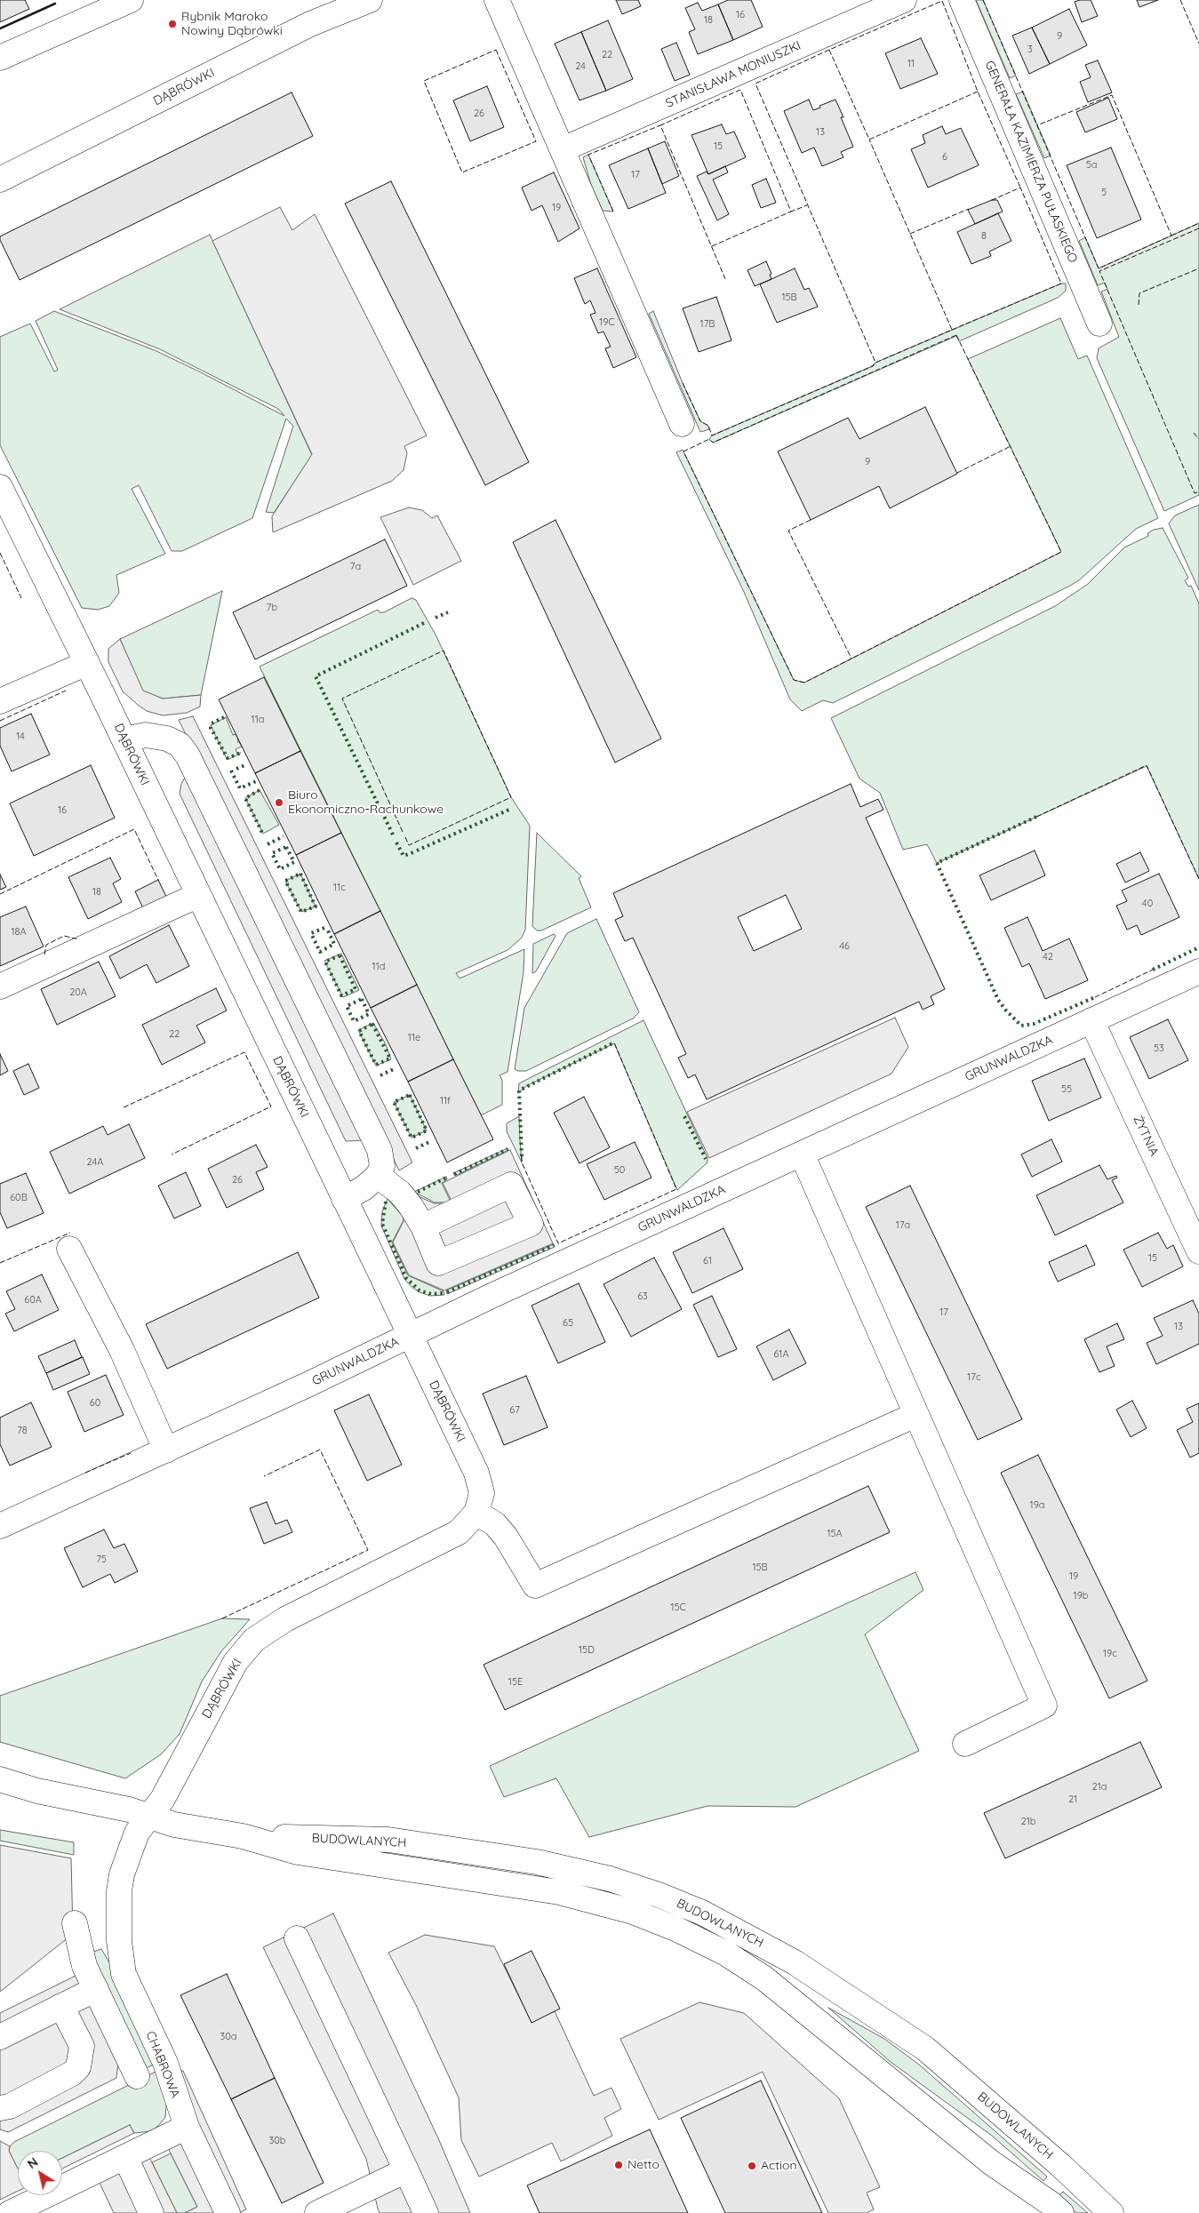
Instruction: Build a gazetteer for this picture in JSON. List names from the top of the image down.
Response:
{
  "streets": {
    "street": [
      "STANISŁAWA MONIUSZKI",
      "DĄBRÓWKI",
      "GENERAŁA KAZIMIERZA PUŁASKIEGO",
      "GRUNWALDZKA",
      "ŻYTNIA",
      "BUDOWLANYCH",
      "CHABROWA"
    ]
  },
  "crossings": [
    ["DĄBRÓWKI", "GRUNWALDZKA"],
    ["DĄBRÓWKI", "BUDOWLANYCH"],
    ["DĄBRÓWKI", "CHABROWA"],
    ["GRUNWALDZKA", "ŻYTNIA"],
    ["BUDOWLANYCH", "CHABROWA"]
  ],
  "places": [
    "Rybnik Maroko Nowiny Dąbrówki",
    "Biuro Ekonomiczno-Rachunkowe",
    "Netto",
    "Action"
  ],
  "house_numbers": [
    "16",
    "18",
    "9",
    "3",
    "22",
    "11",
    "24",
    "26",
    "13",
    "15",
    "6",
    "5a",
    "17",
    "5",
    "19",
    "8",
    "15B",
    "19C",
    "17B",
    "9",
    "7a",
    "7b",
    "11a",
    "14",
    "16",
    "11c",
    "18",
    "40",
    "18A",
    "46",
    "42",
    "11d",
    "20A",
    "22",
    "11e",
    "53",
    "55",
    "11f",
    "24A",
    "50",
    "26",
    "60B",
    "17a",
    "15",
    "61",
    "63",
    "60A",
    "17",
    "65",
    "13",
    "61A",
    "17c",
    "60",
    "67",
    "78",
    "19a",
    "15A",
    "75",
    "15B",
    "19",
    "19b",
    "15C",
    "15D",
    "19c",
    "15E",
    "21a",
    "21",
    "21b",
    "30a",
    "30b"
  ],
  "north": "top left"
}
